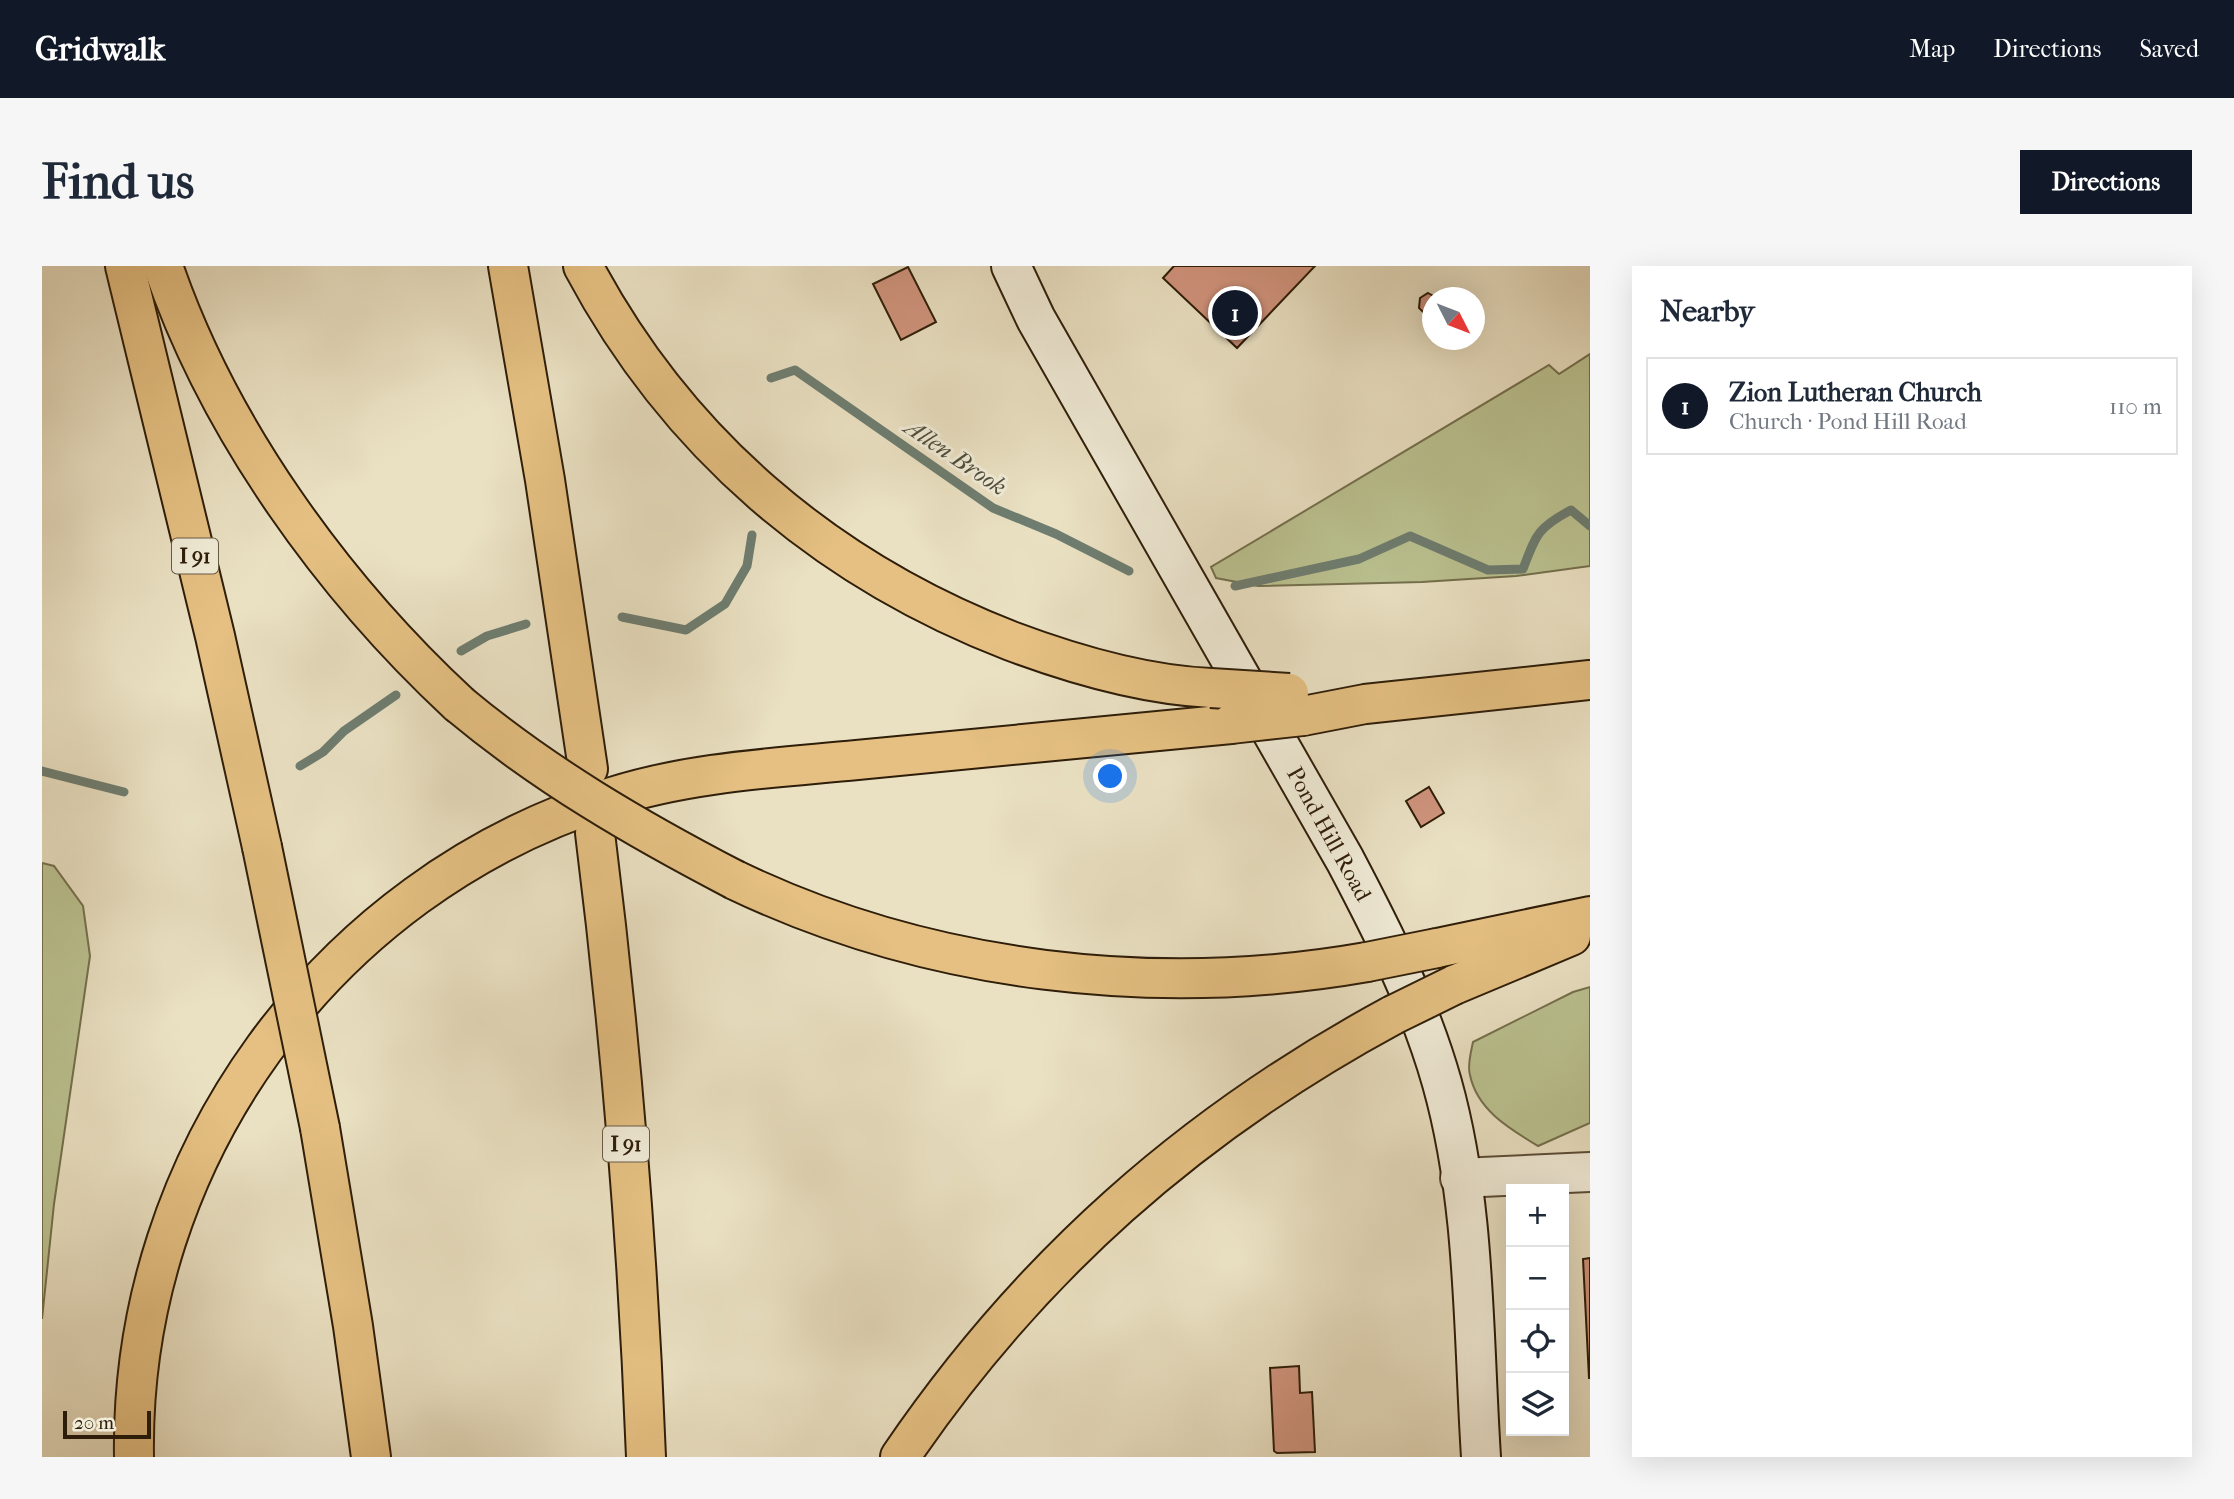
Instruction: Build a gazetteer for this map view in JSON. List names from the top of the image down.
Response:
{
  "streets": {
    "highway": ["I 91"],
    "main road": ["Pond Hill Road"]
  },
  "water": ["Allen Brook"],
  "scale_bar": "20 m",
  "north": "bottom right",
  "page": {
    "header": "Gridwalk",
    "nav": ["Map", "Directions", "Saved"],
    "buttons": "Directions",
    "title": "Find us",
    "heading": "Nearby",
    "pins": "1",
    "list": [
      {
        "mark": "1",
        "name": "Zion Lutheran Church",
        "note": "Church · Pond Hill Road",
        "value": "110 m"
      }
    ],
    "map_buttons": ["+", "−"],
    "scale": "20 m"
  }
}
